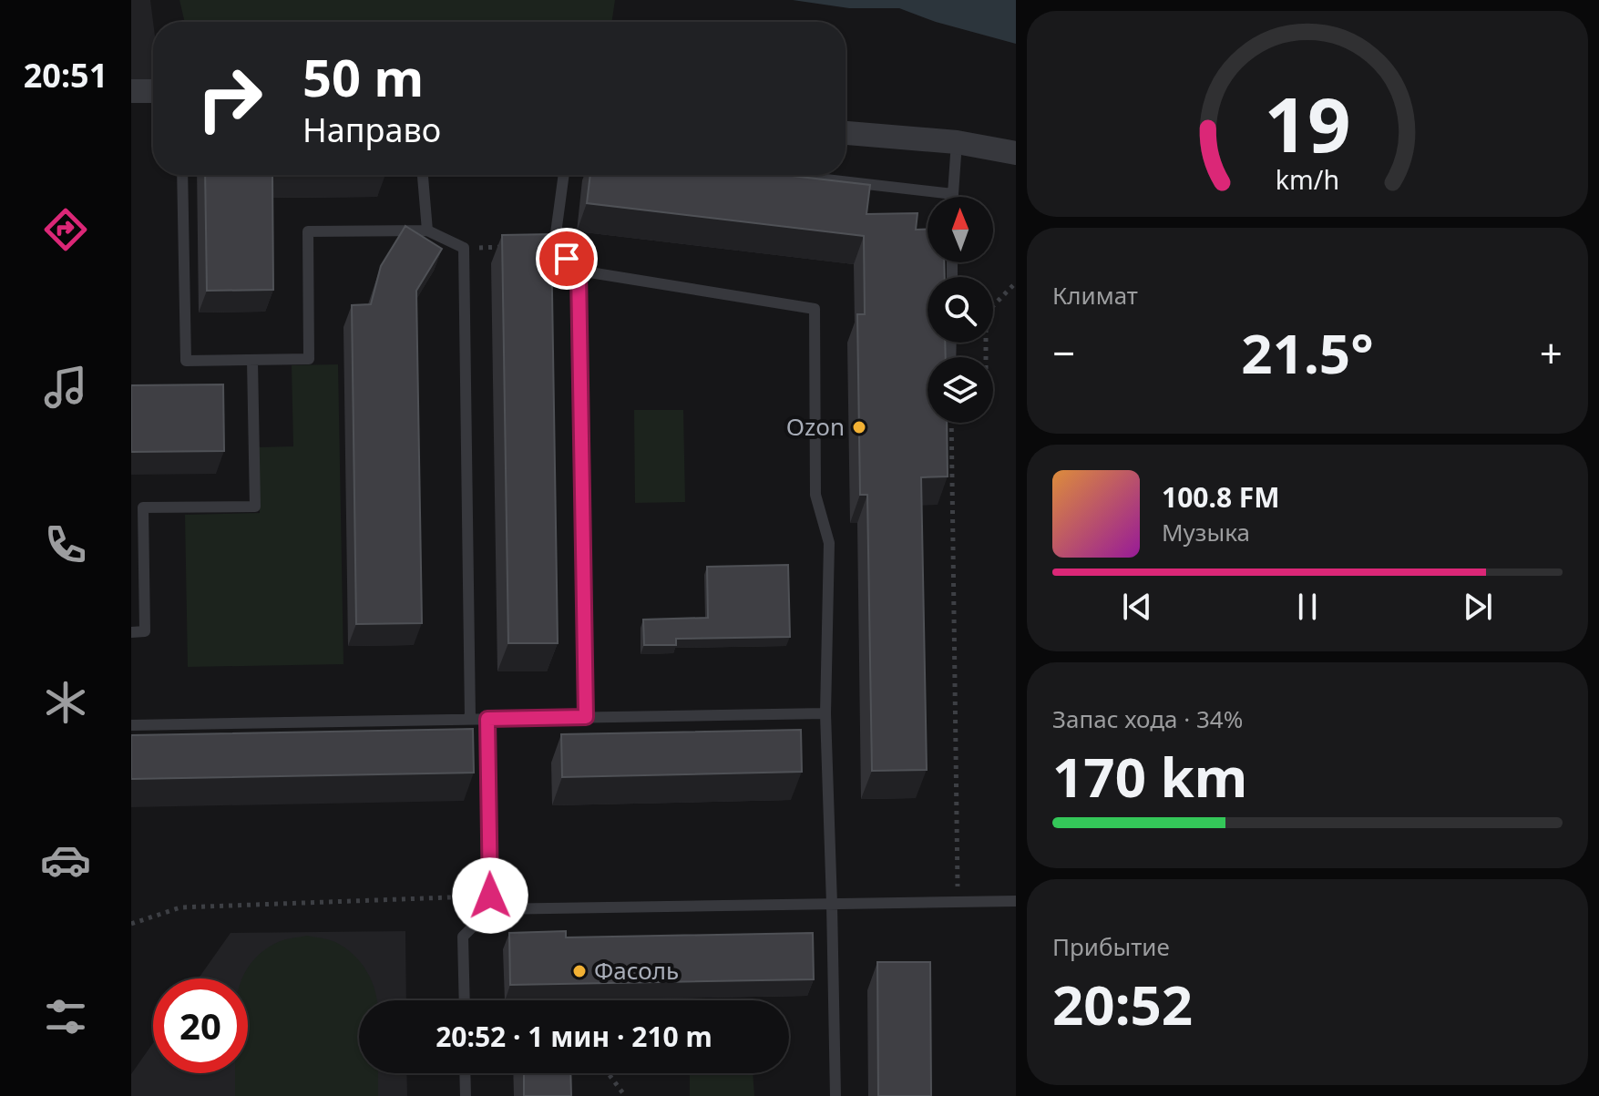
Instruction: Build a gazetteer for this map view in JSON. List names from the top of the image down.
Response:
{
  "places": ["Ozon", "Фасоль"],
  "north": "top",
  "page": {
    "tabs": "20:51",
    "turn": ["50 m", "Направо"],
    "tile": [
      "Климат",
      ["Запас хода · 34%", "170 km"],
      ["Прибытие", "20:52"]
    ],
    "heat": ["−", "21.5°", "+"],
    "song": ["100.8 FM", "Музыка"],
    "limit": "20",
    "trip": "20:52 · 1 мин · 210 m",
    "gauge": ["19", "km/h"]
  }
}
